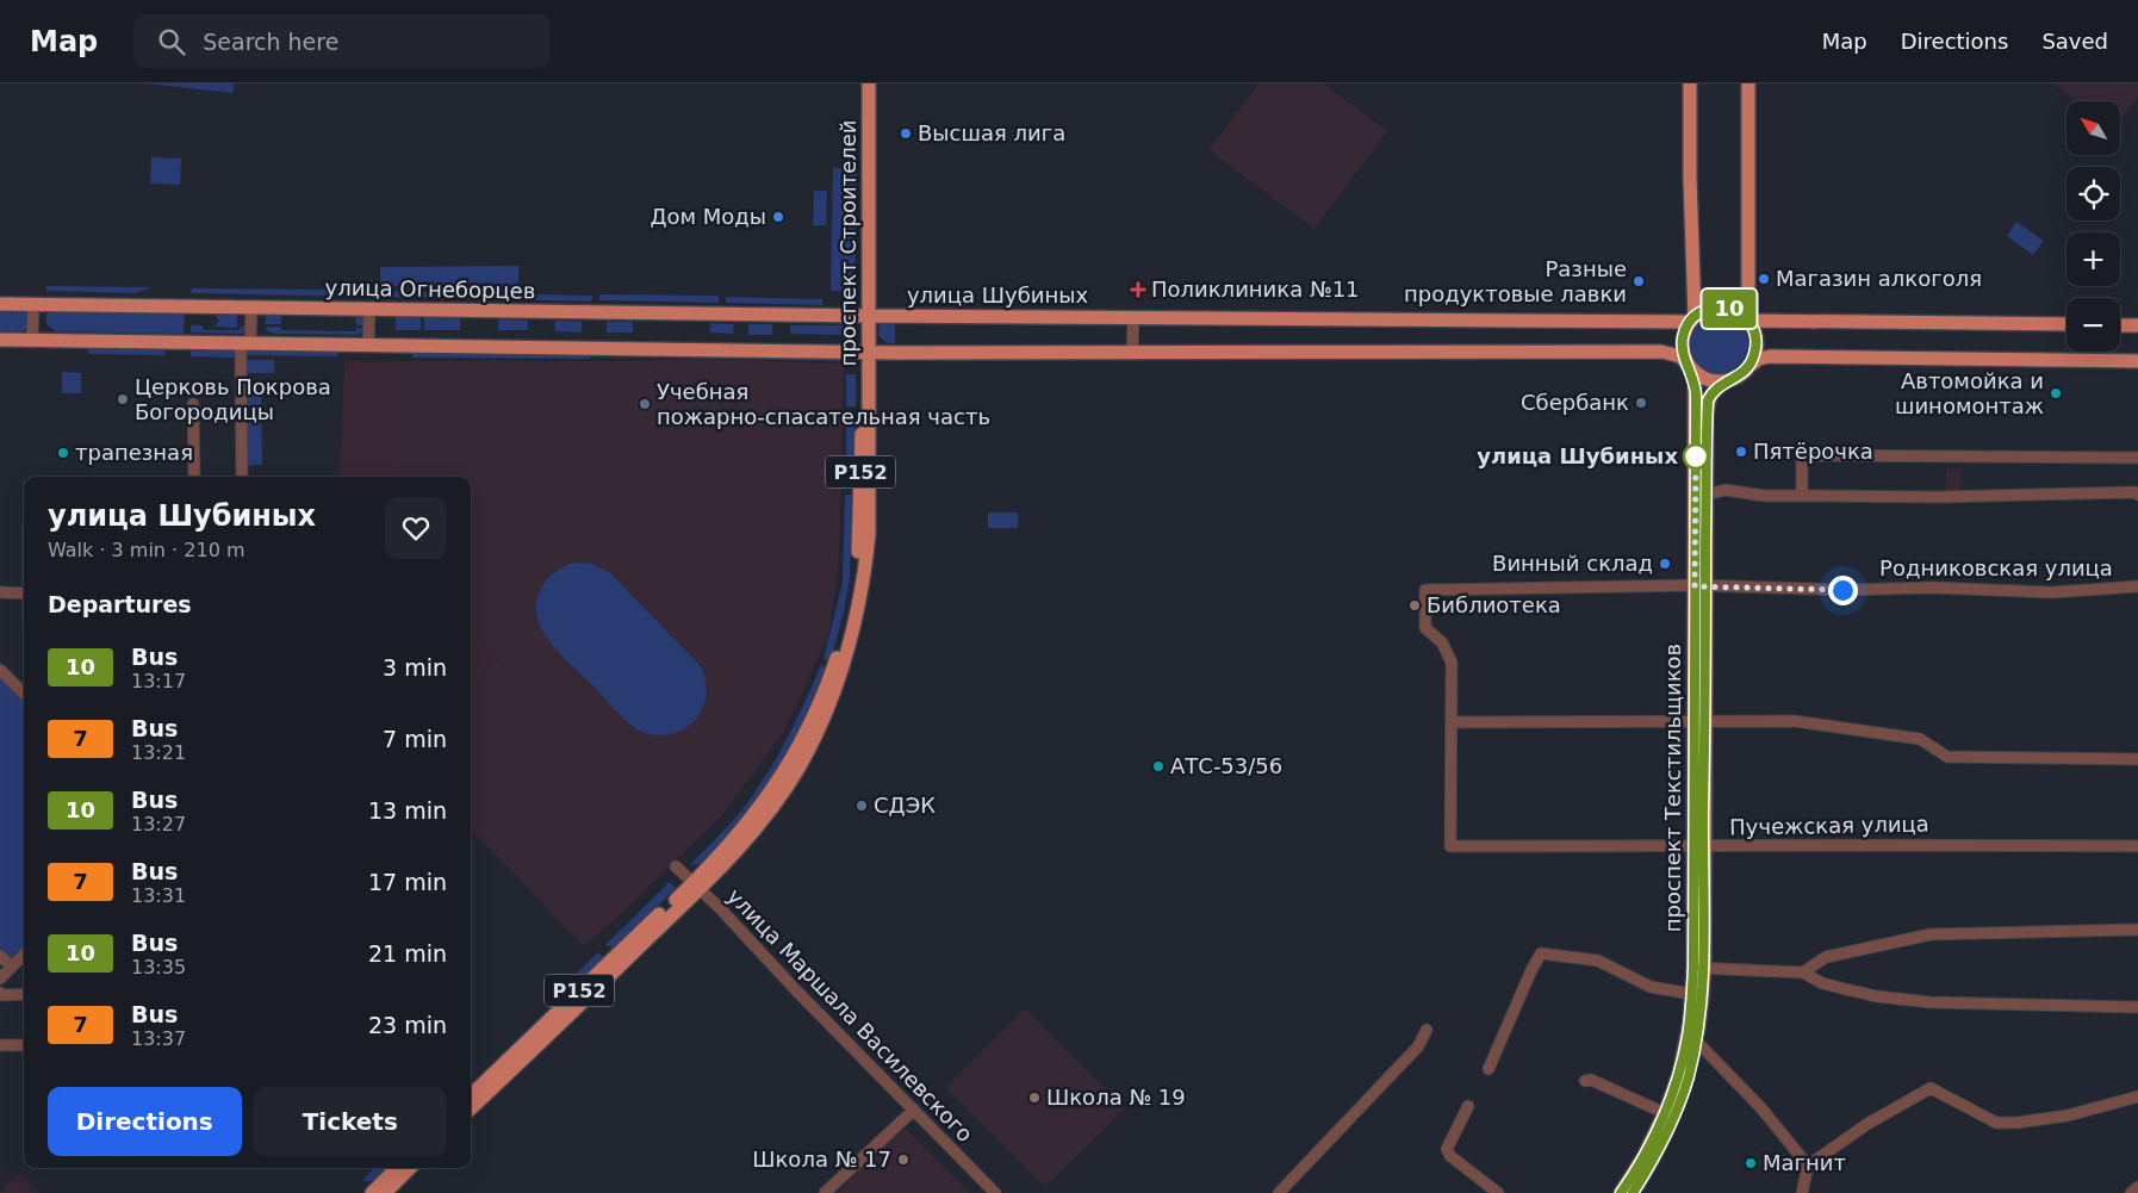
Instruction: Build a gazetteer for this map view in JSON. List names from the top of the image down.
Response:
{
  "streets": {
    "main road": [
      "проспект Строителей",
      "улица Огнеборцев",
      "улица Шубиных",
      "Р152",
      "проспект Текстильщиков"
    ],
    "street": ["Родниковская улица", "Пучежская улица", "улица Маршала Василевского"]
  },
  "crossings": [
    ["проспект Строителей", "улица Огнеборцев"],
    ["проспект Строителей", "улица Шубиных"],
    ["проспект Строителей", "улица Маршала Василевского"],
    ["улица Огнеборцев", "улица Шубиных"],
    ["улица Шубиных", "проспект Текстильщиков"],
    ["Родниковская улица", "проспект Текстильщиков"],
    ["Родниковская улица", "Пучежская улица"],
    ["проспект Текстильщиков", "Пучежская улица"]
  ],
  "places": {
    "other": [
      "Высшая лига",
      "Дом Моды",
      "Магазин алкоголя",
      "Разные продуктовые лавки",
      "Автомойка и шиномонтаж",
      "Церковь Покрова Богородицы",
      "Сбербанк",
      "Учебная пожарно-спасательная часть",
      "Пятёрочка",
      "трапезная",
      "улица Шубиных",
      "Винный склад",
      "Библиотека",
      "АТС-53/56",
      "СДЭК",
      "Школа № 19",
      "Школа № 17",
      "Магнит"
    ],
    "health": ["Поликлиника №11"]
  },
  "lines": ["bus line 10"],
  "north": "top left",
  "page": {
    "header": "Map",
    "search": "Search here",
    "nav": ["Map", "Directions", "Saved"],
    "on_map": "10",
    "map_buttons": ["+", "−"],
    "heading": [
      ["улица Шубиных", "Walk · 3 min · 210 m"],
      "Departures"
    ],
    "list": [
      {
        "mark": "10",
        "name": "Bus",
        "note": "13:17",
        "value": "3 min"
      },
      {
        "mark": "7",
        "name": "Bus",
        "note": "13:21",
        "value": "7 min"
      },
      {
        "mark": "10",
        "name": "Bus",
        "note": "13:27",
        "value": "13 min"
      },
      {
        "mark": "7",
        "name": "Bus",
        "note": "13:31",
        "value": "17 min"
      },
      {
        "mark": "10",
        "name": "Bus",
        "note": "13:35",
        "value": "21 min"
      },
      {
        "mark": "7",
        "name": "Bus",
        "note": "13:37",
        "value": "23 min"
      }
    ],
    "buttons": ["Directions", "Tickets"]
  }
}
